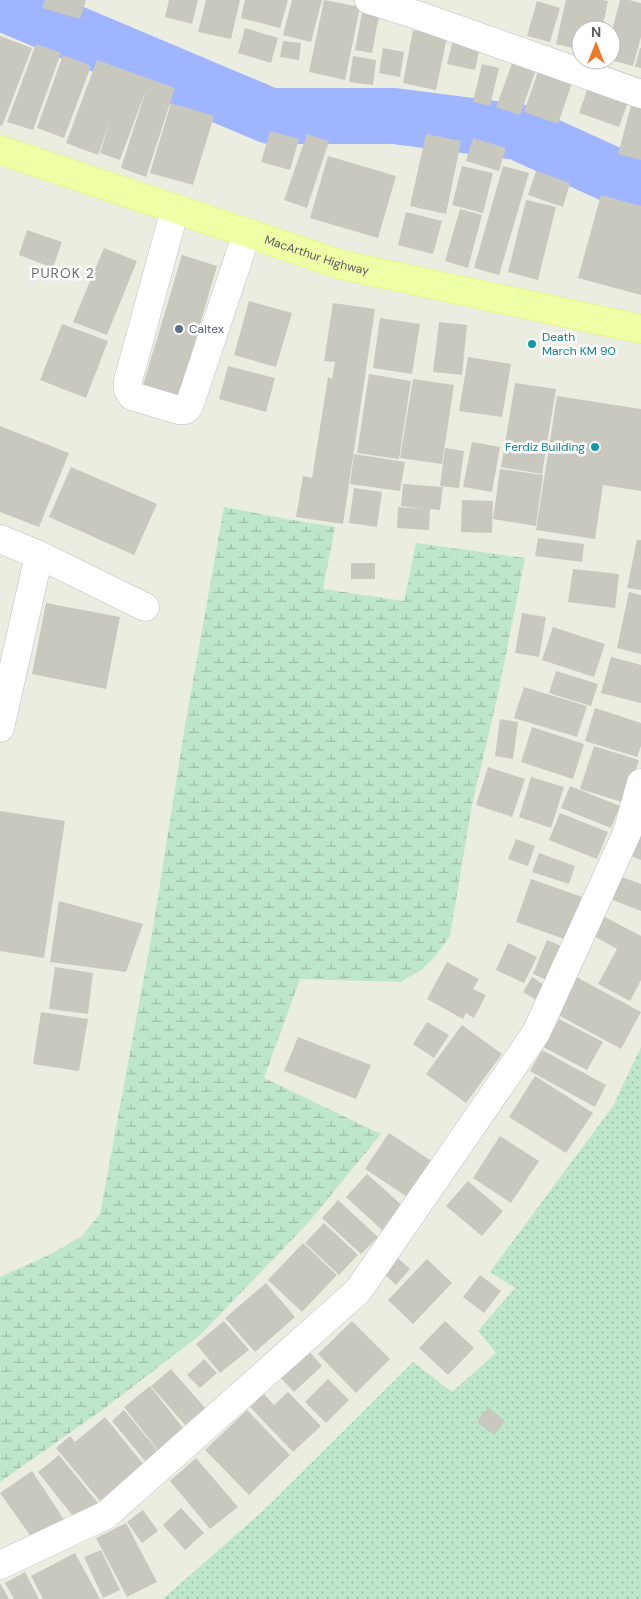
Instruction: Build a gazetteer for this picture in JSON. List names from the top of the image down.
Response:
{
  "streets": {
    "main road": ["MacArthur Highway"]
  },
  "districts": ["PUROK 2"],
  "places": ["Caltex", "Death March KM 90", "Ferdiz Building"],
  "north": "top"
}
